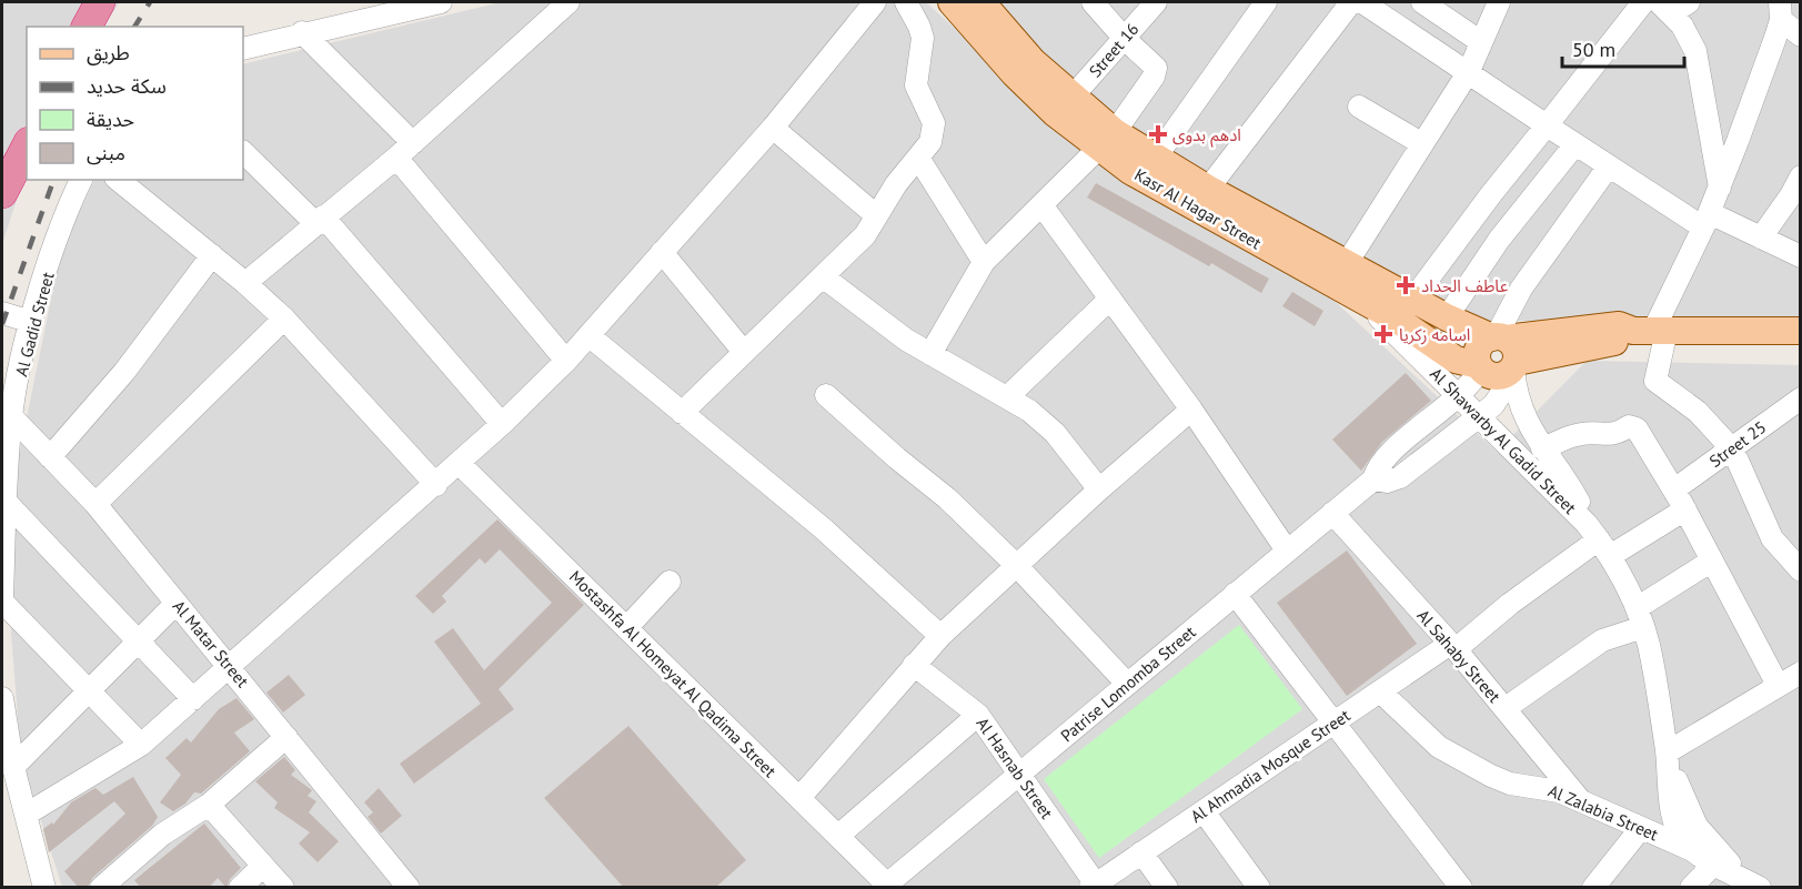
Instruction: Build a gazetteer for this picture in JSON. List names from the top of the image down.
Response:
{
  "streets": {
    "main road": ["Kasr Al Hagar Street"],
    "street": [
      "Street 16",
      "Al Gadid Street",
      "Al Shawarby Al Gadid Street",
      "Street 25",
      "Al Matar Street",
      "Al Sahaby Street",
      "Mostashfa Al Homeyat Al Qadima Street",
      "Patrise Lomomba Street",
      "Al Ahmadia Mosque Street",
      "Al Hasnab Street",
      "Al Zalabia Street"
    ]
  },
  "crossings": [
    ["Street 16", "Kasr Al Hagar Street"],
    ["Kasr Al Hagar Street", "Al Shawarby Al Gadid Street"],
    ["Kasr Al Hagar Street", "Patrise Lomomba Street"],
    ["Al Gadid Street", "Al Matar Street"],
    ["Al Shawarby Al Gadid Street", "Patrise Lomomba Street"],
    ["Al Shawarby Al Gadid Street", "Al Ahmadia Mosque Street"],
    ["Al Shawarby Al Gadid Street", "Al Zalabia Street"],
    ["Al Sahaby Street", "Patrise Lomomba Street"],
    ["Al Sahaby Street", "Al Ahmadia Mosque Street"],
    ["Al Sahaby Street", "Al Zalabia Street"],
    ["Mostashfa Al Homeyat Al Qadima Street", "Patrise Lomomba Street"],
    ["Patrise Lomomba Street", "Al Hasnab Street"],
    ["Al Ahmadia Mosque Street", "Al Hasnab Street"],
    ["Al Ahmadia Mosque Street", "Al Zalabia Street"]
  ],
  "places": {
    "health": ["ادهم بدوى", "عاطف الحداد", "اسامه زكريا"]
  },
  "legend": [
    "طريق",
    "سكة حديد",
    "حديقة",
    "مبنى"
  ],
  "scale_bar": "50 m"
}
